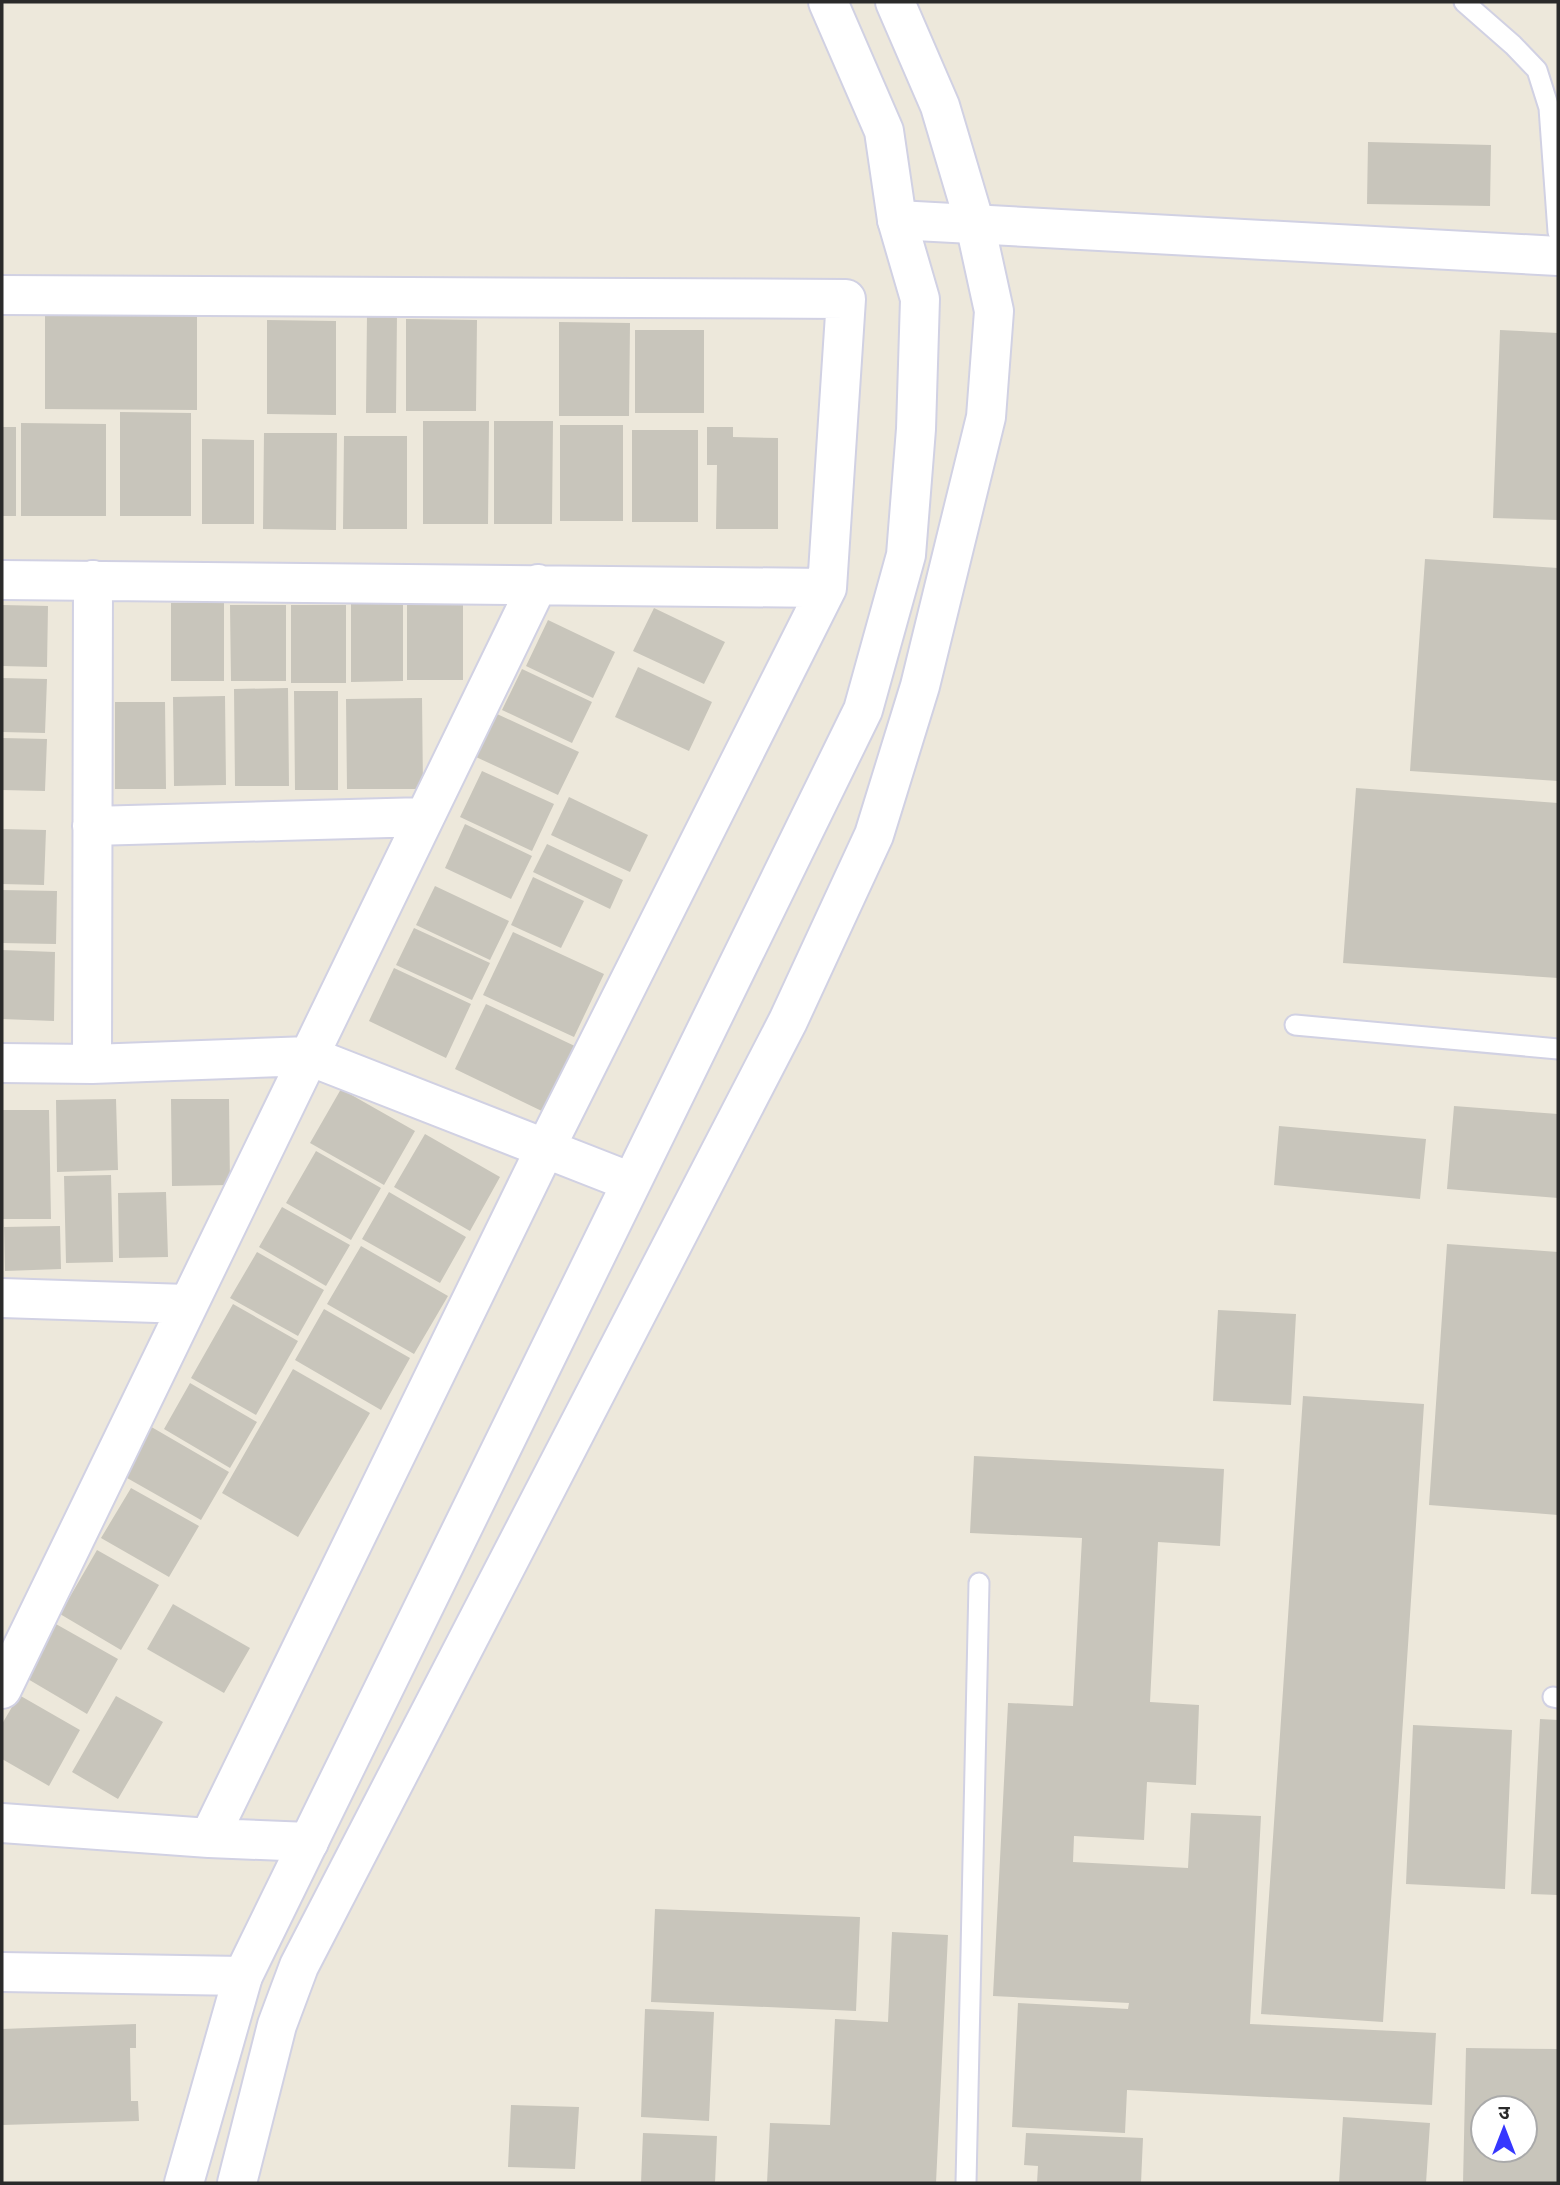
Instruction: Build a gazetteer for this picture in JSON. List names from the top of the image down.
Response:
{
  "north": "top"
}
